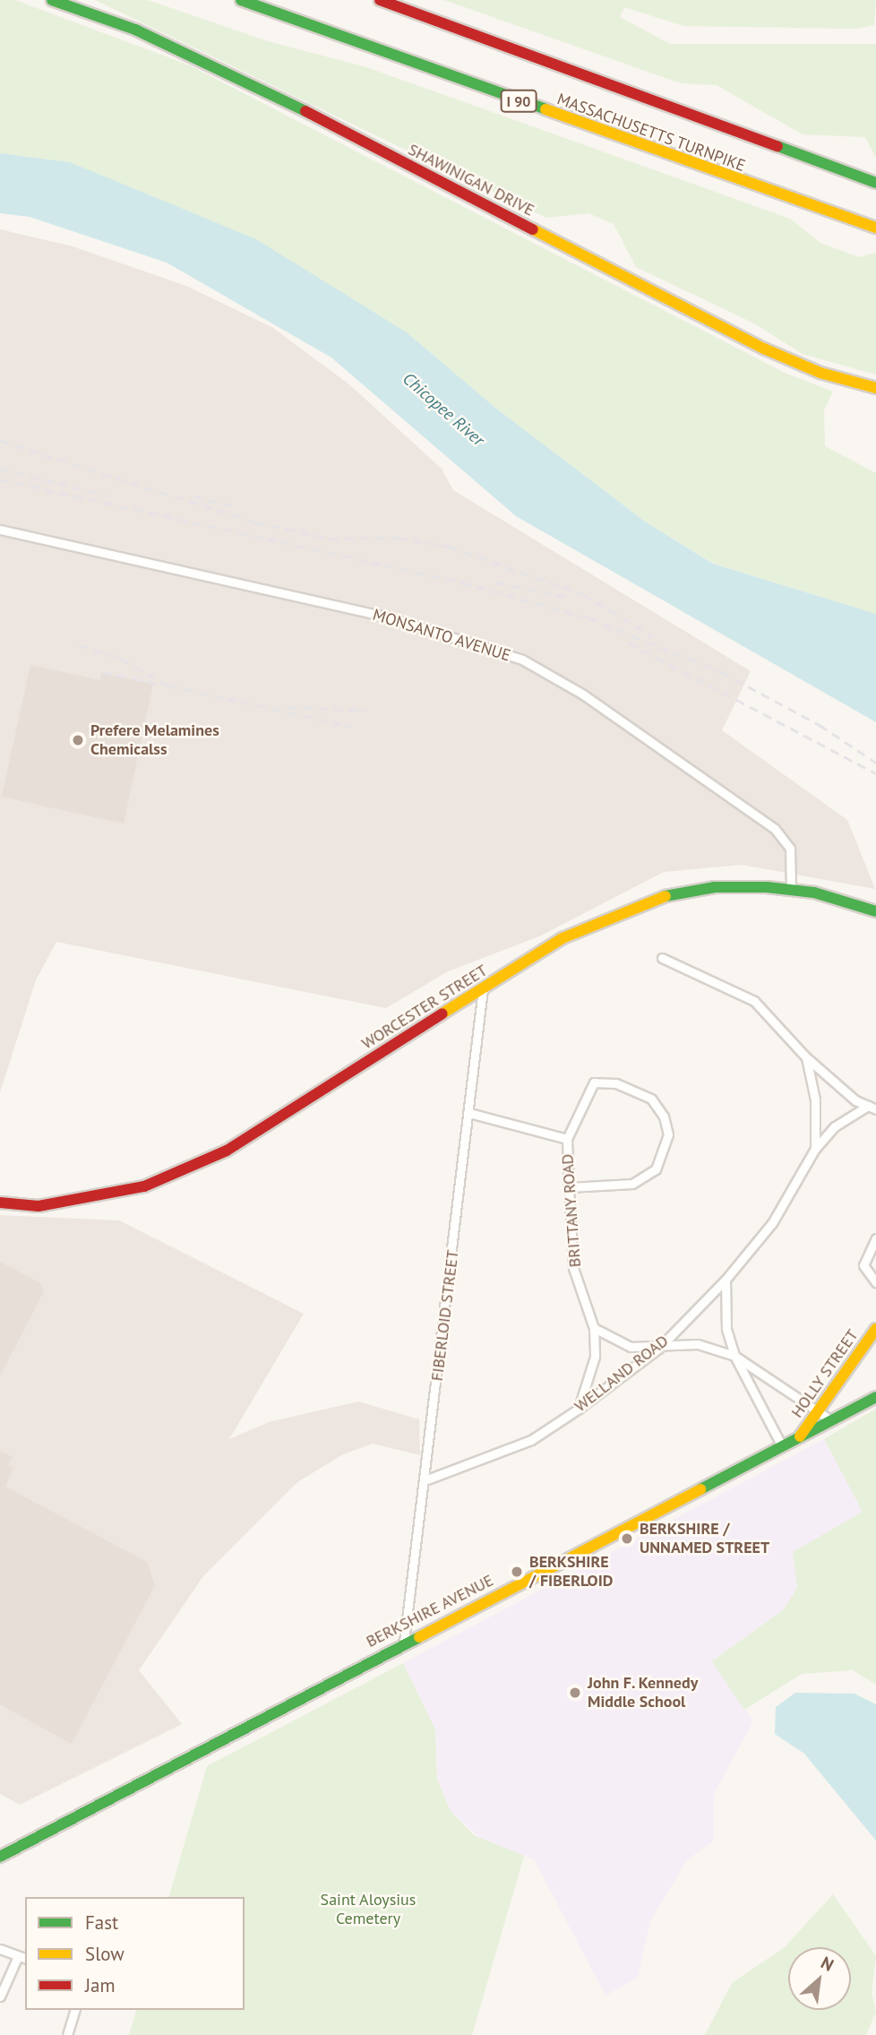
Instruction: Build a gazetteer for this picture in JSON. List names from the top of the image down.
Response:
{
  "streets": {
    "main road": [
      "I 90",
      "MASSACHUSETTS TURNPIKE",
      "SHAWINIGAN DRIVE",
      "WORCESTER STREET",
      "HOLLY STREET",
      "BERKSHIRE AVENUE"
    ],
    "street": [
      "MONSANTO AVENUE",
      "BRITTANY ROAD",
      "FIBERLOID STREET",
      "WELLAND ROAD"
    ]
  },
  "crossings": [
    ["MONSANTO AVENUE", "WORCESTER STREET"],
    ["WORCESTER STREET", "FIBERLOID STREET"],
    ["BRITTANY ROAD", "WELLAND ROAD"],
    ["FIBERLOID STREET", "WELLAND ROAD"],
    ["FIBERLOID STREET", "BERKSHIRE AVENUE"],
    ["HOLLY STREET", "BERKSHIRE AVENUE"]
  ],
  "water": ["Chicopee River"],
  "parks": ["Saint Aloysius Cemetery"],
  "places": [
    "Prefere Melamines Chemicalss",
    "BERKSHIRE / UNNAMED STREET",
    "BERKSHIRE / FIBERLOID",
    "John F. Kennedy Middle School"
  ],
  "legend": ["Fast", "Slow", "Jam"],
  "north": "top right"
}
